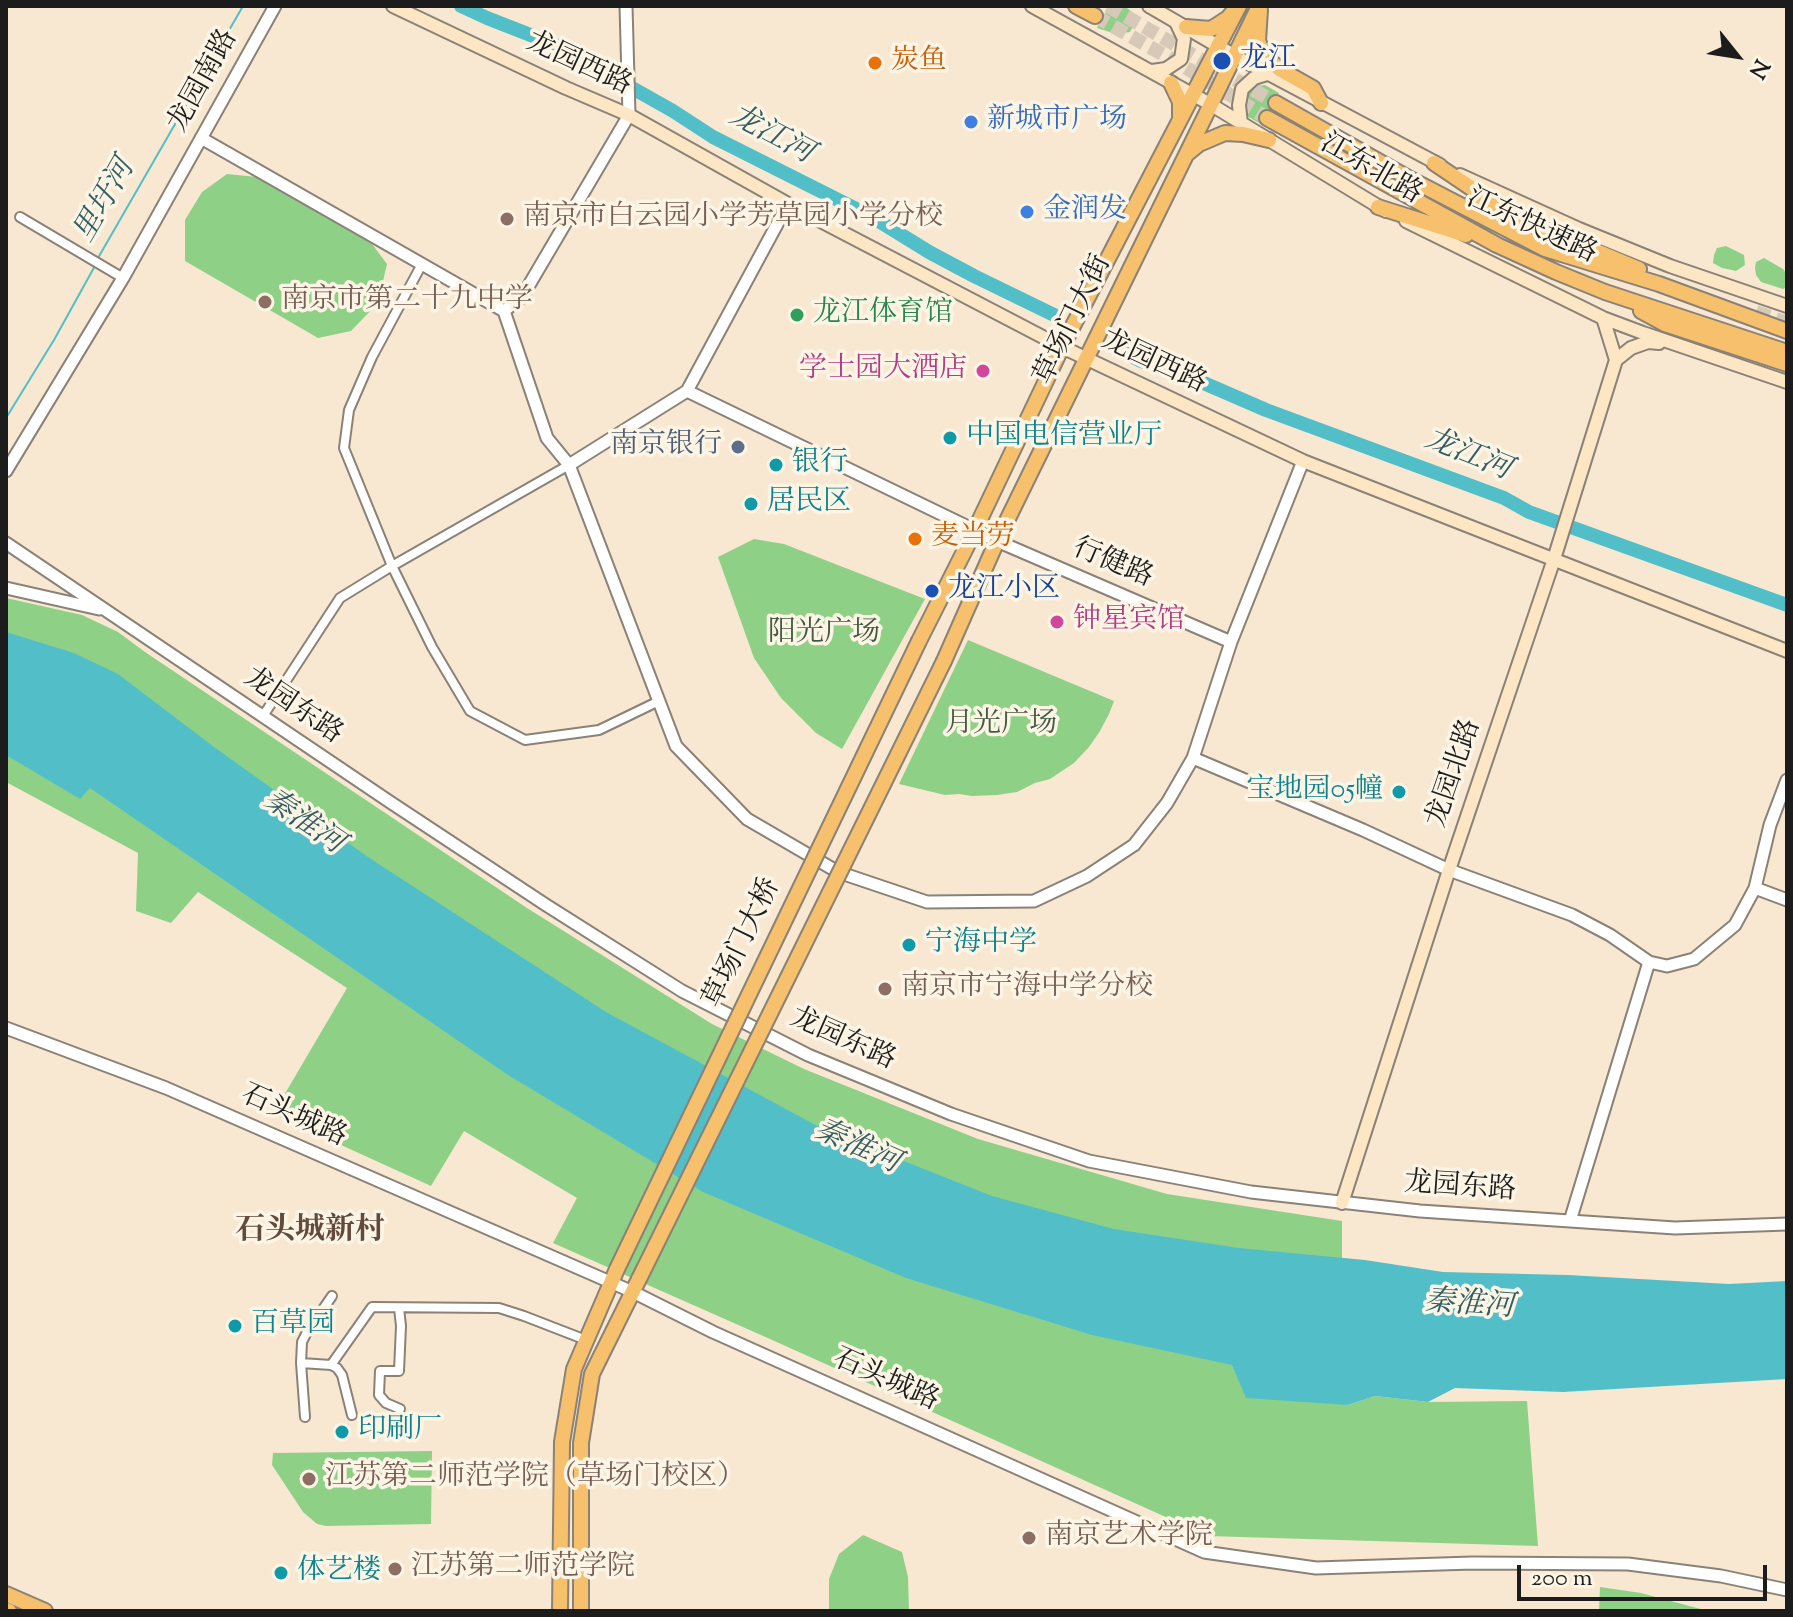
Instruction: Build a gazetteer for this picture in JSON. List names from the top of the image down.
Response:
{
  "streets": {
    "main road": [
      "龙园西路",
      "江东北路",
      "江东快速路",
      "草场门大街",
      "龙园北路",
      "草场门大桥"
    ],
    "street": [
      "龙园南路",
      "行健路",
      "龙园东路",
      "石头城路"
    ]
  },
  "crossings": [
    ["龙园西路", "草场门大街"],
    ["龙园西路", "龙园北路"],
    ["江东北路", "草场门大街"],
    ["草场门大街", "行健路"],
    ["草场门大街", "草场门大桥"],
    ["龙园东路", "龙园北路"],
    ["草场门大桥", "石头城路"]
  ],
  "districts": ["石头城新村"],
  "water": ["龙江河", "里圩河", "秦淮河"],
  "parks": ["阳光广场", "月光广场"],
  "places": [
    "龙江",
    "炭鱼",
    "新城市广场",
    "金润发",
    "南京市白云园小学芳草园小学分校",
    "南京市第二十九中学",
    "龙江体育馆",
    "学士园大酒店",
    "中国电信营业厅",
    "南京银行",
    "银行",
    "居民区",
    "麦当劳",
    "龙江小区",
    "钟星宾馆",
    "宝地园05幢",
    "宁海中学",
    "南京市宁海中学分校",
    "百草园",
    "印刷厂",
    "江苏第二师范学院（草场门校区）",
    "南京艺术学院",
    "江苏第二师范学院",
    "体艺楼"
  ],
  "scale_bar": "200 m",
  "north": "bottom right"
}
